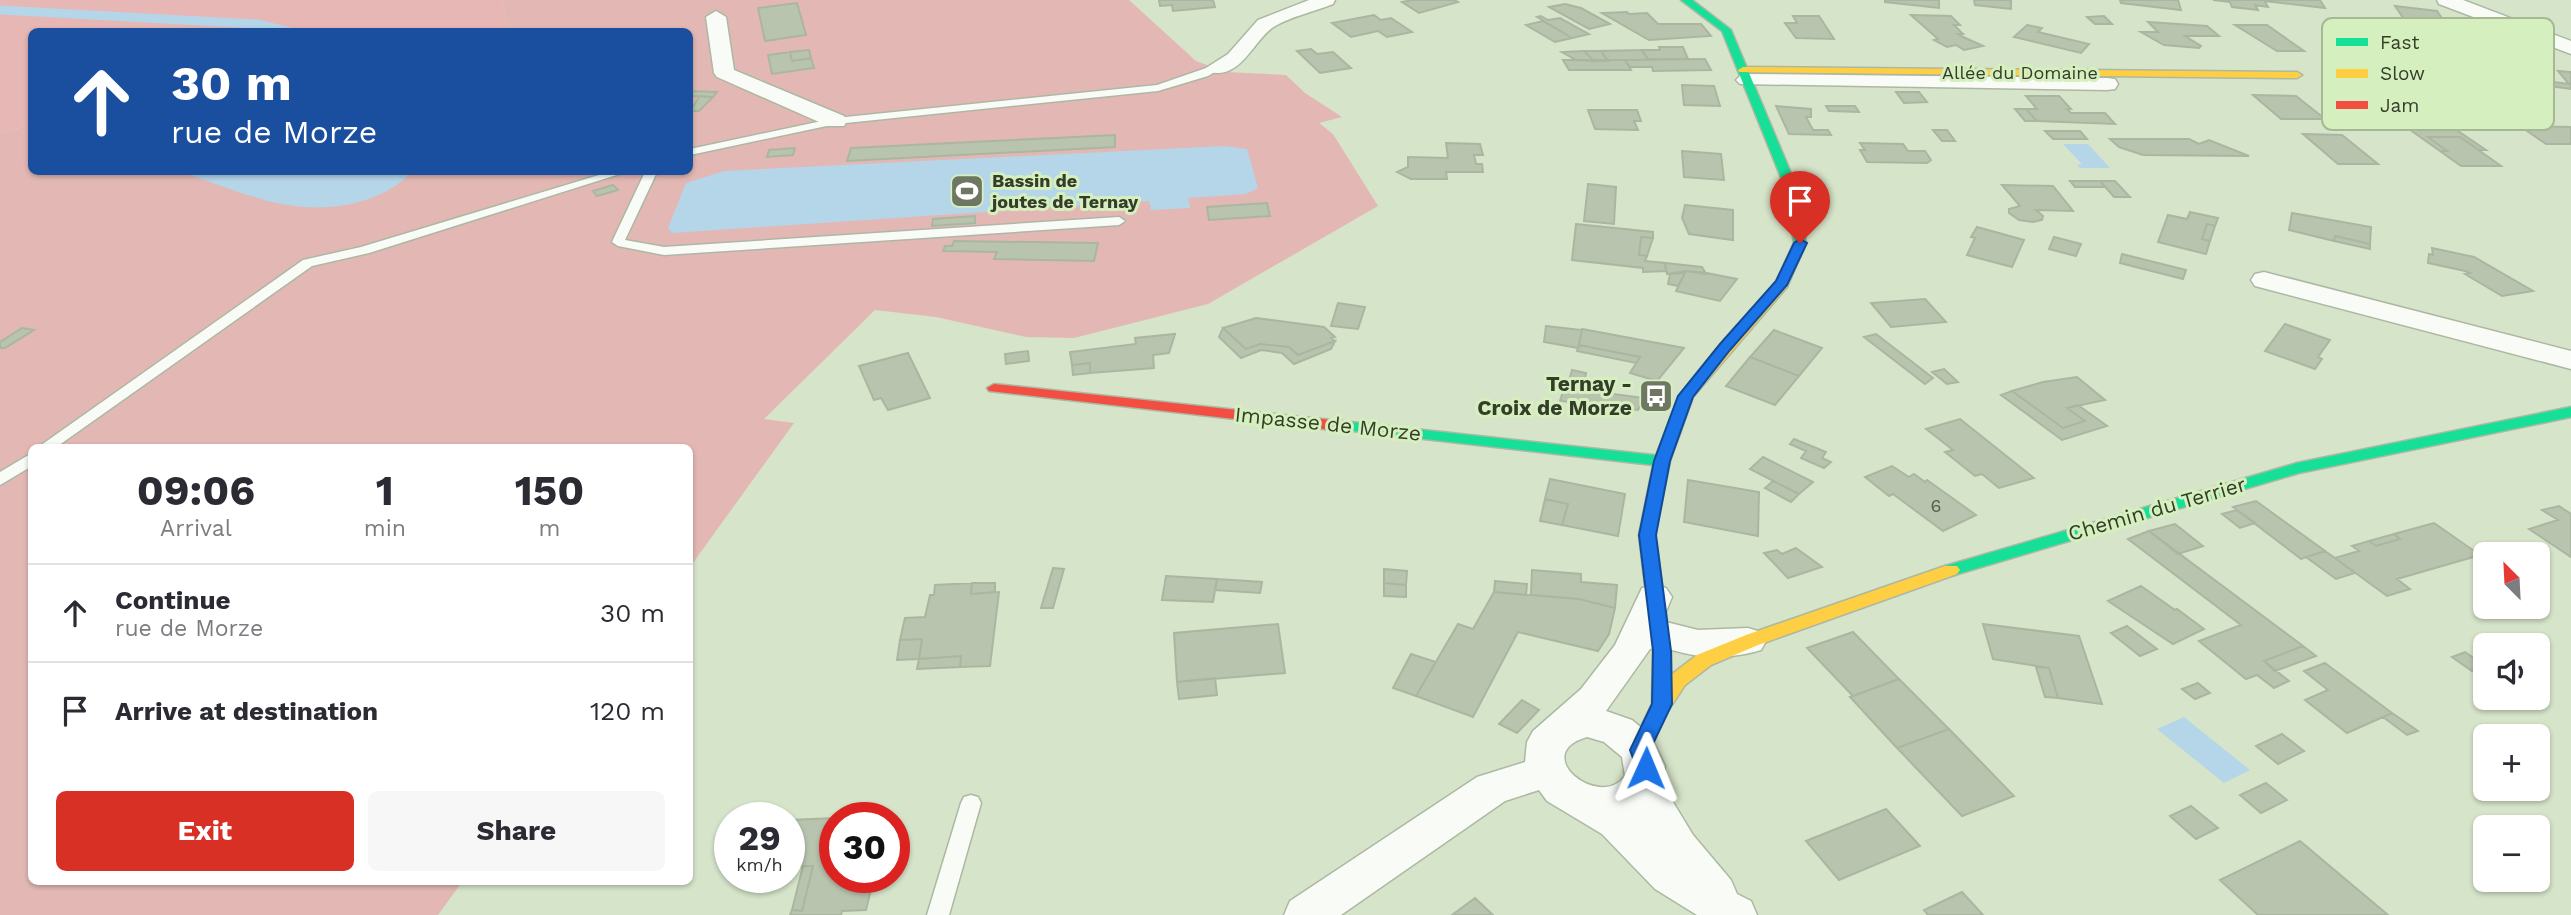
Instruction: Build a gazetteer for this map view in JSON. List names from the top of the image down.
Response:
{
  "streets": {
    "street": ["Allée du Domaine", "Impasse de Morze", "Chemin du Terrier"]
  },
  "places": {
    "sports": ["Bassin de joutes de Ternay"],
    "bus stop": ["Ternay - Croix de Morze"]
  },
  "house_numbers": ["6"],
  "legend": ["Fast", "Slow", "Jam"],
  "north": "top left",
  "page": {
    "turn": ["30 m", "rue de Morze"],
    "eta": [
      "09:06",
      "Arrival",
      "1",
      "min",
      "150",
      "m"
    ],
    "map_buttons": ["+", "−"],
    "list": [
      {
        "name": "Continue",
        "note": "rue de Morze",
        "value": "30 m"
      },
      {
        "name": "Arrive at destination",
        "value": "120 m"
      }
    ],
    "buttons": ["Exit", "Share"],
    "speed": "29 km/h",
    "limit": "30"
  }
}
